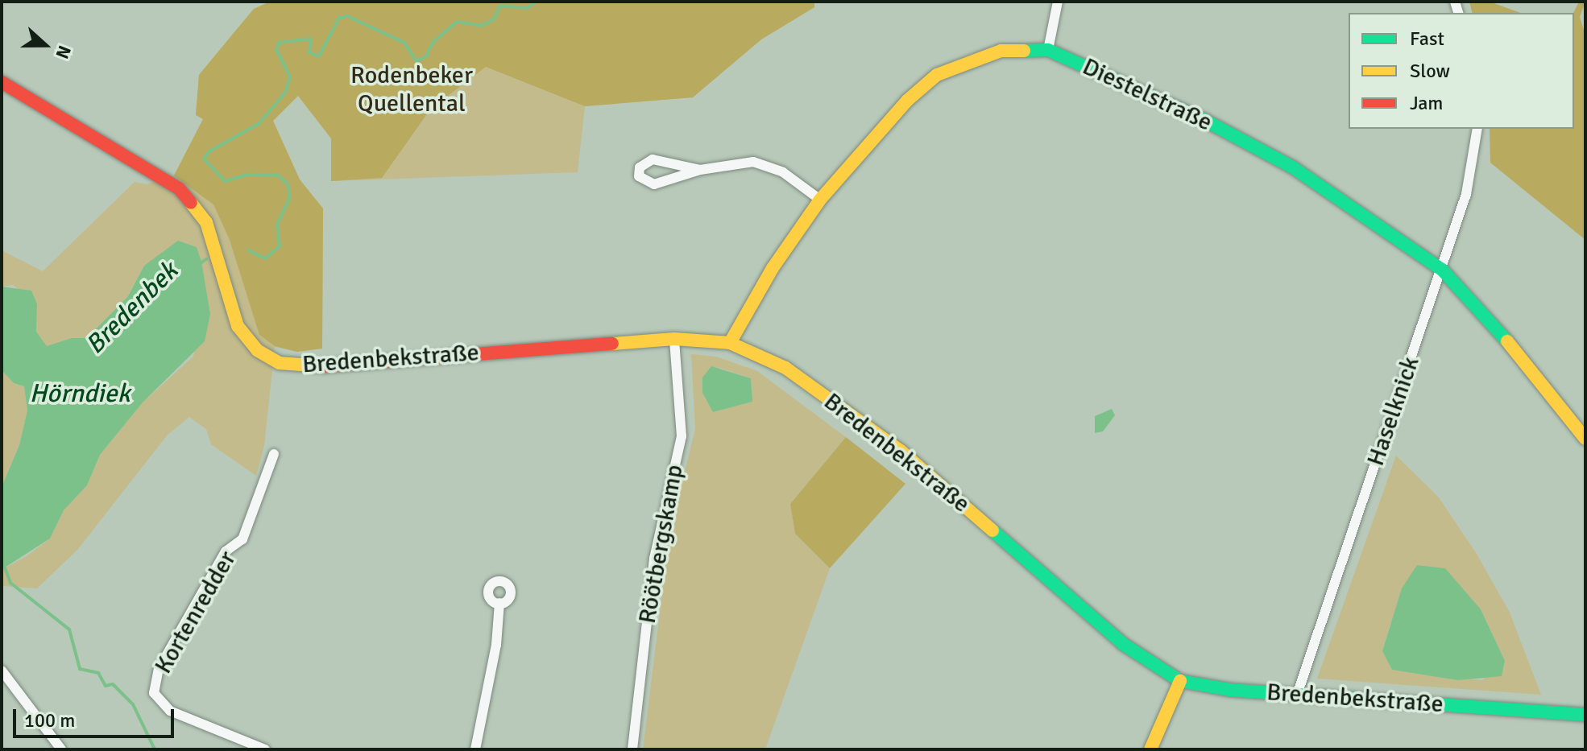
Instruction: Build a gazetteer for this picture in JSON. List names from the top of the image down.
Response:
{
  "streets": {
    "street": [
      "Diestelstraße",
      "Bredenbekstraße",
      "Haselknick",
      "Röötbergskamp",
      "Kortenredder"
    ]
  },
  "crossings": [
    ["Diestelstraße", "Bredenbekstraße"],
    ["Diestelstraße", "Haselknick"],
    ["Bredenbekstraße", "Haselknick"],
    ["Bredenbekstraße", "Röötbergskamp"]
  ],
  "water": ["Bredenbek", "Hörndiek"],
  "parks": ["Rodenbeker Quellental"],
  "legend": ["Fast", "Slow", "Jam"],
  "scale_bar": "100 m",
  "north": "right"
}
